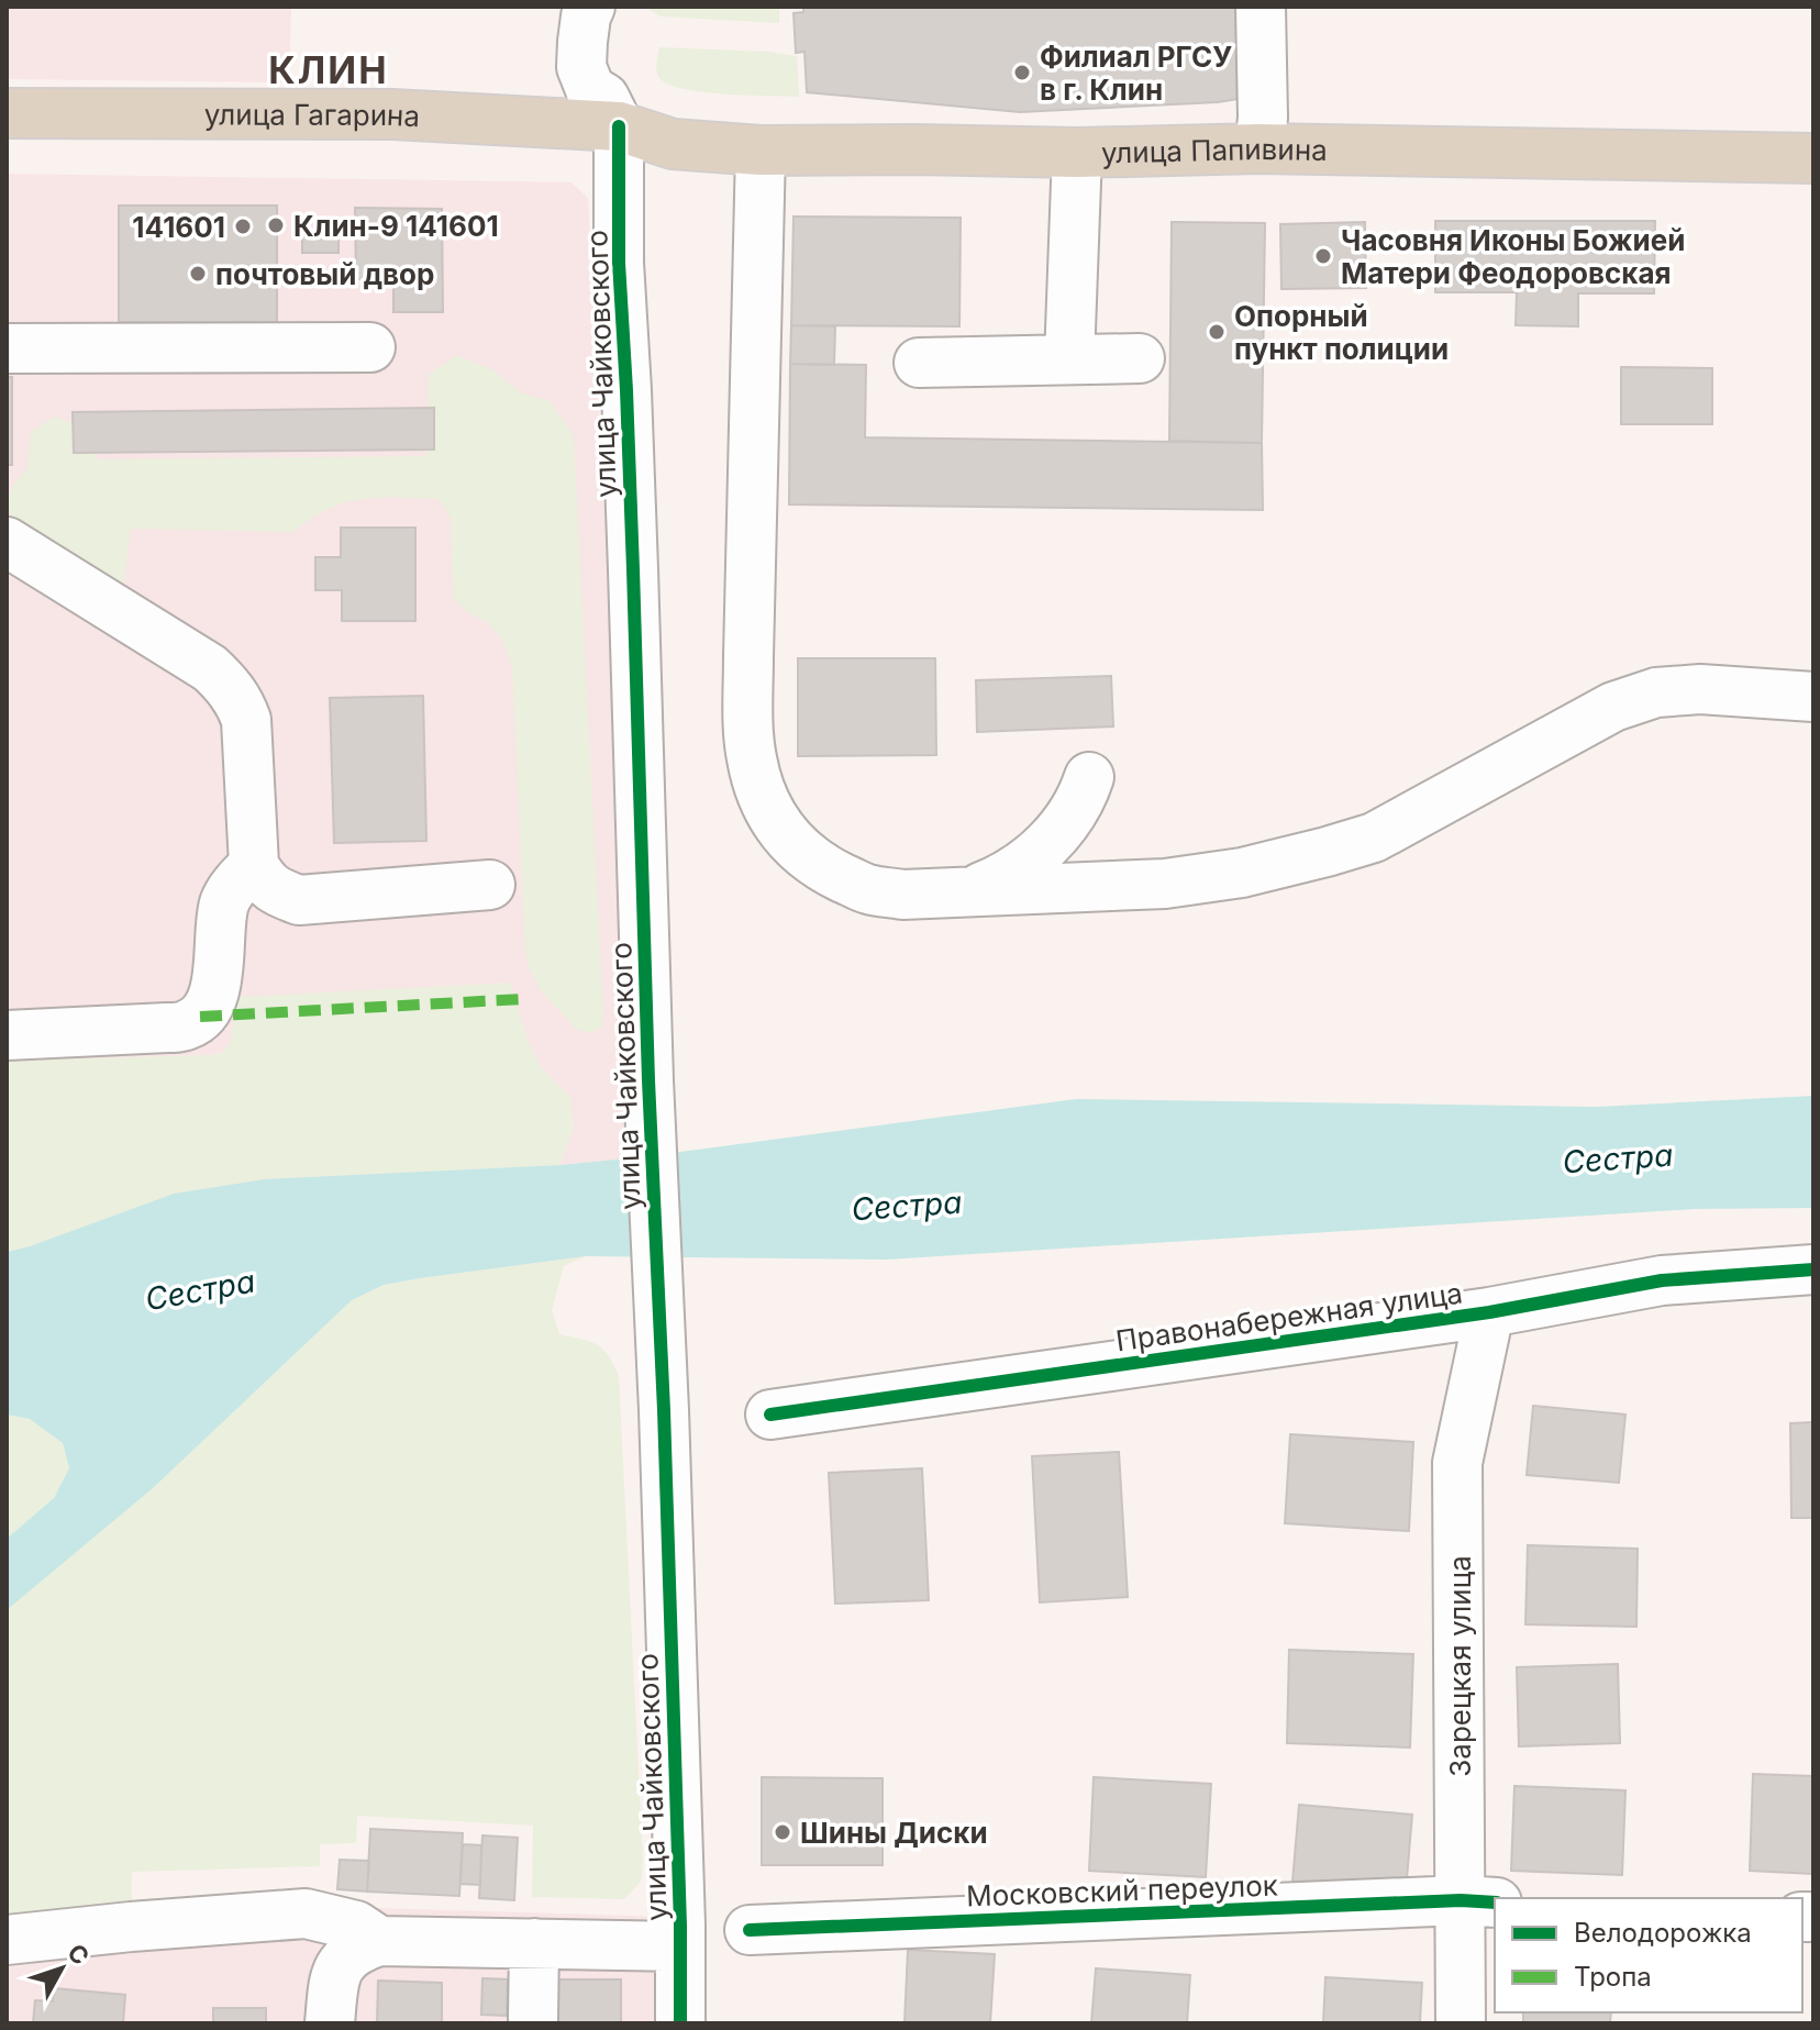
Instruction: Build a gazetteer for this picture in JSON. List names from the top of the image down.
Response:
{
  "streets": {
    "highway": ["улица Гагарина", "улица Папивина"],
    "street": [
      "улица Чайковского",
      "Правонабережная улица",
      "Зарецкая улица",
      "Московский переулок"
    ]
  },
  "crossings": [
    ["улица Гагарина", "улица Папивина"],
    ["улица Гагарина", "улица Чайковского"],
    ["улица Папивина", "улица Чайковского"],
    ["Правонабережная улица", "Зарецкая улица"],
    ["Зарецкая улица", "Московский переулок"]
  ],
  "districts": ["КЛИН"],
  "water": ["Сестра"],
  "places": [
    "Филиал РГСУ в г. Клин",
    "Клин-9 141601",
    "141601",
    "Часовня Иконы Божией Матери Феодоровская",
    "почтовый двор",
    "Опорный пункт полиции",
    "Шины Диски"
  ],
  "legend": ["Велодорожка", "Тропа"],
  "north": "top right"
}
